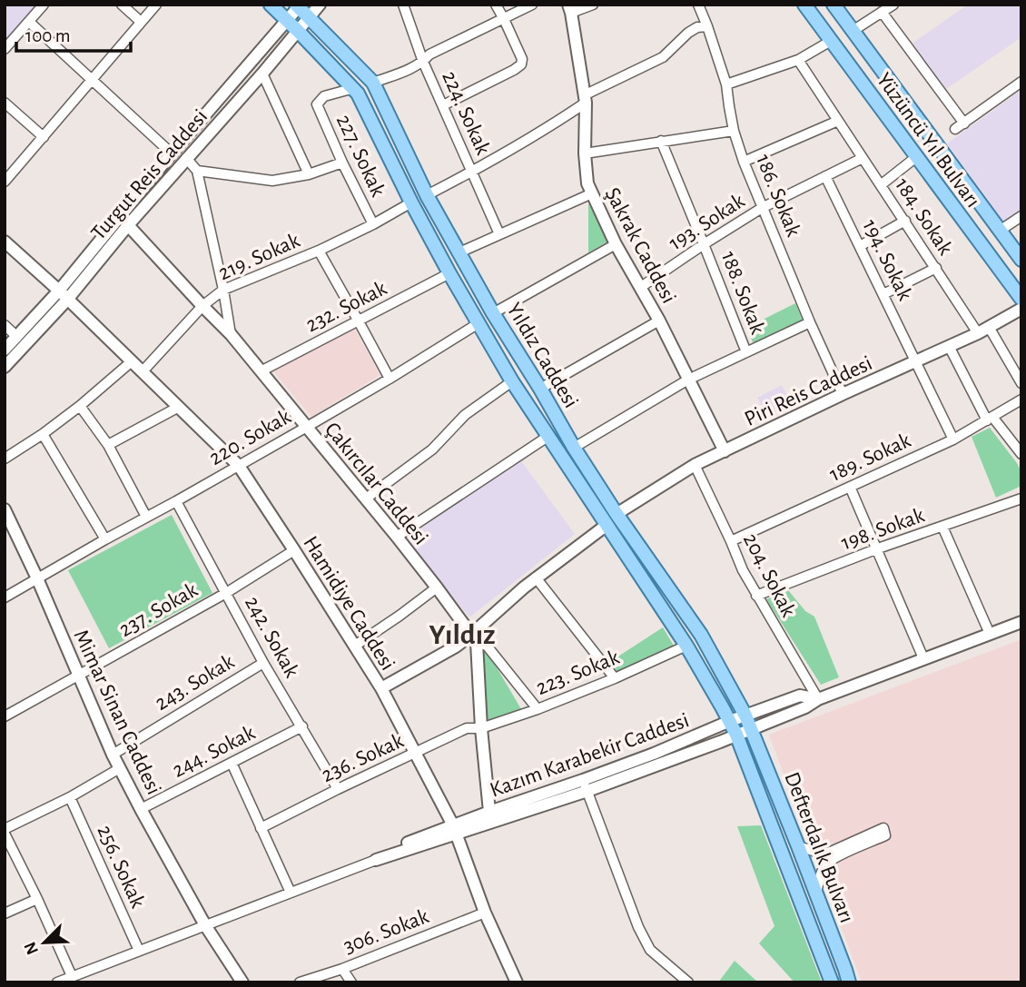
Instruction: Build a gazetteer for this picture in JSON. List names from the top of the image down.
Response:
{
  "streets": {
    "main road": ["Yüzüncü Yıl Bulvarı", "Yıldız Caddesi", "Defterdalık Bulvarı"],
    "street": [
      "224. Sokak",
      "227. Sokak",
      "Turgut Reis Caddesi",
      "186. Sokak",
      "184. Sokak",
      "193. Sokak",
      "Şakrak Caddesi",
      "219. Sokak",
      "194. Sokak",
      "188. Sokak",
      "232. Sokak",
      "Piri Reis Caddesi",
      "220. Sokak",
      "189. Sokak",
      "Çakırcılar Caddesi",
      "198. Sokak",
      "204. Sokak",
      "Hamidiye Caddesi",
      "237. Sokak",
      "242. Sokak",
      "223. Sokak",
      "243. Sokak",
      "Mimar Sinan Caddesi",
      "244. Sokak",
      "Kazım Karabekir Caddesi",
      "236. Sokak",
      "256. Sokak",
      "306. Sokak"
    ]
  },
  "crossings": [
    ["227. Sokak", "219. Sokak"],
    ["227. Sokak", "Yıldız Caddesi"],
    ["Turgut Reis Caddesi", "Yıldız Caddesi"],
    ["Turgut Reis Caddesi", "Çakırcılar Caddesi"],
    ["Turgut Reis Caddesi", "Hamidiye Caddesi"],
    ["186. Sokak", "193. Sokak"],
    ["186. Sokak", "Piri Reis Caddesi"],
    ["184. Sokak", "193. Sokak"],
    ["184. Sokak", "Piri Reis Caddesi"],
    ["193. Sokak", "Şakrak Caddesi"],
    ["193. Sokak", "194. Sokak"],
    ["193. Sokak", "188. Sokak"],
    ["Şakrak Caddesi", "Piri Reis Caddesi"],
    ["219. Sokak", "Yıldız Caddesi"],
    ["219. Sokak", "Çakırcılar Caddesi"],
    ["219. Sokak", "Hamidiye Caddesi"],
    ["194. Sokak", "Piri Reis Caddesi"],
    ["194. Sokak", "189. Sokak"],
    ["232. Sokak", "Yıldız Caddesi"],
    ["232. Sokak", "Çakırcılar Caddesi"],
    ["Yıldız Caddesi", "Piri Reis Caddesi"],
    ["Yıldız Caddesi", "220. Sokak"],
    ["Yıldız Caddesi", "223. Sokak"],
    ["Yıldız Caddesi", "Kazım Karabekir Caddesi"],
    ["Yıldız Caddesi", "Defterdalık Bulvarı"],
    ["Piri Reis Caddesi", "204. Sokak"],
    ["220. Sokak", "Çakırcılar Caddesi"],
    ["220. Sokak", "Hamidiye Caddesi"],
    ["220. Sokak", "242. Sokak"],
    ["220. Sokak", "Mimar Sinan Caddesi"],
    ["189. Sokak", "204. Sokak"],
    ["198. Sokak", "204. Sokak"],
    ["204. Sokak", "Kazım Karabekir Caddesi"],
    ["Hamidiye Caddesi", "237. Sokak"],
    ["Hamidiye Caddesi", "Kazım Karabekir Caddesi"],
    ["Hamidiye Caddesi", "236. Sokak"],
    ["Hamidiye Caddesi", "306. Sokak"],
    ["237. Sokak", "242. Sokak"],
    ["237. Sokak", "Mimar Sinan Caddesi"],
    ["242. Sokak", "243. Sokak"],
    ["242. Sokak", "244. Sokak"],
    ["242. Sokak", "236. Sokak"],
    ["223. Sokak", "236. Sokak"],
    ["243. Sokak", "Mimar Sinan Caddesi"],
    ["Mimar Sinan Caddesi", "244. Sokak"],
    ["Mimar Sinan Caddesi", "Kazım Karabekir Caddesi"],
    ["Kazım Karabekir Caddesi", "Defterdalık Bulvarı"],
    ["Kazım Karabekir Caddesi", "256. Sokak"]
  ],
  "districts": ["Yıldız"],
  "scale_bar": "100 m",
  "north": "bottom left"
}
